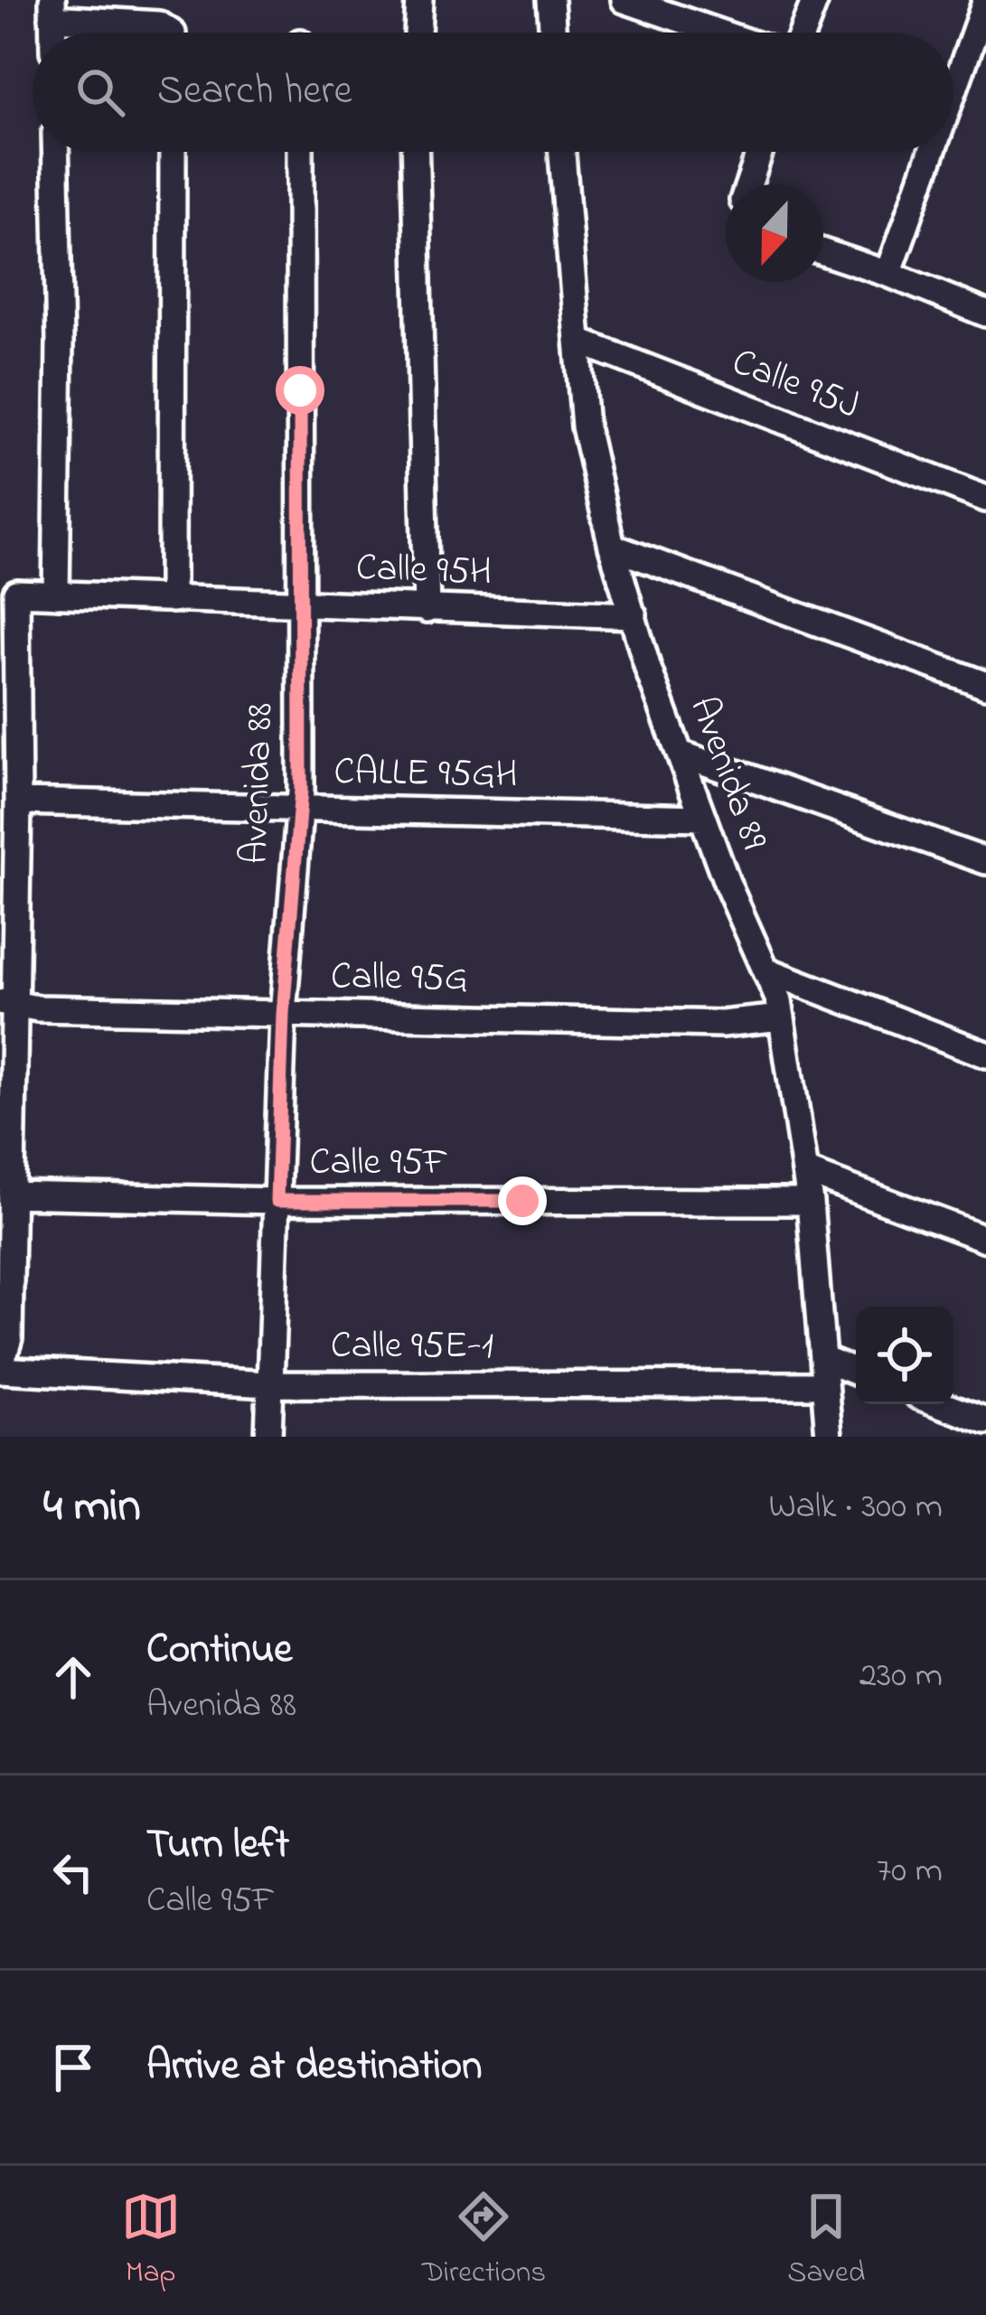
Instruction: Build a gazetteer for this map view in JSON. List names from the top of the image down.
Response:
{
  "streets": {
    "street": [
      "Calle 95J",
      "Calle 95H",
      "Avenida 89",
      "CALLE 95GH",
      "Avenida 88",
      "Calle 95G",
      "Calle 95F",
      "Calle 95E-1"
    ]
  },
  "crossings": [
    ["Calle 95J", "Avenida 89"],
    ["Calle 95H", "Avenida 89"],
    ["Calle 95H", "CALLE 95GH"],
    ["Calle 95H", "Avenida 88"],
    ["Avenida 89", "CALLE 95GH"],
    ["Avenida 89", "Calle 95G"],
    ["Avenida 89", "Calle 95F"],
    ["Avenida 89", "Calle 95E-1"],
    ["CALLE 95GH", "Avenida 88"],
    ["Avenida 88", "Calle 95G"],
    ["Avenida 88", "Calle 95F"],
    ["Avenida 88", "Calle 95E-1"]
  ],
  "north": "bottom",
  "page": {
    "search": "Search here",
    "heading": ["4 min", "Walk · 300 m"],
    "list": [
      ["Continue", "Avenida 88", "230 m"],
      ["Turn left", "Calle 95F", "70 m"],
      "Arrive at destination"
    ],
    "nav": ["Map", "Directions", "Saved"]
  }
}
